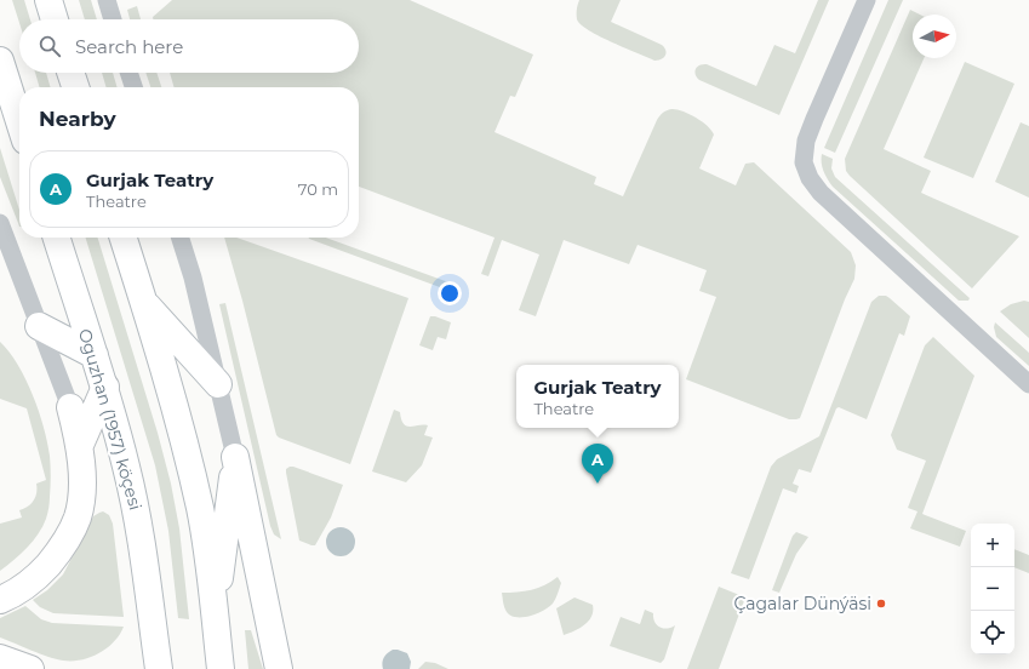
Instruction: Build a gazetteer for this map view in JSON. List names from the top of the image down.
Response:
{
  "streets": {
    "main road": ["Oguzhan (1957) köçesi"]
  },
  "places": ["Çagalar Dünýäsi"],
  "north": "right",
  "page": {
    "search": "Search here",
    "heading": "Nearby",
    "list": [
      {
        "mark": "A",
        "name": "Gurjak Teatry",
        "note": "Theatre",
        "value": "70 m"
      }
    ],
    "popup": ["Gurjak Teatry", "Theatre"],
    "pins": "A",
    "map_buttons": ["+", "−"]
  }
}
